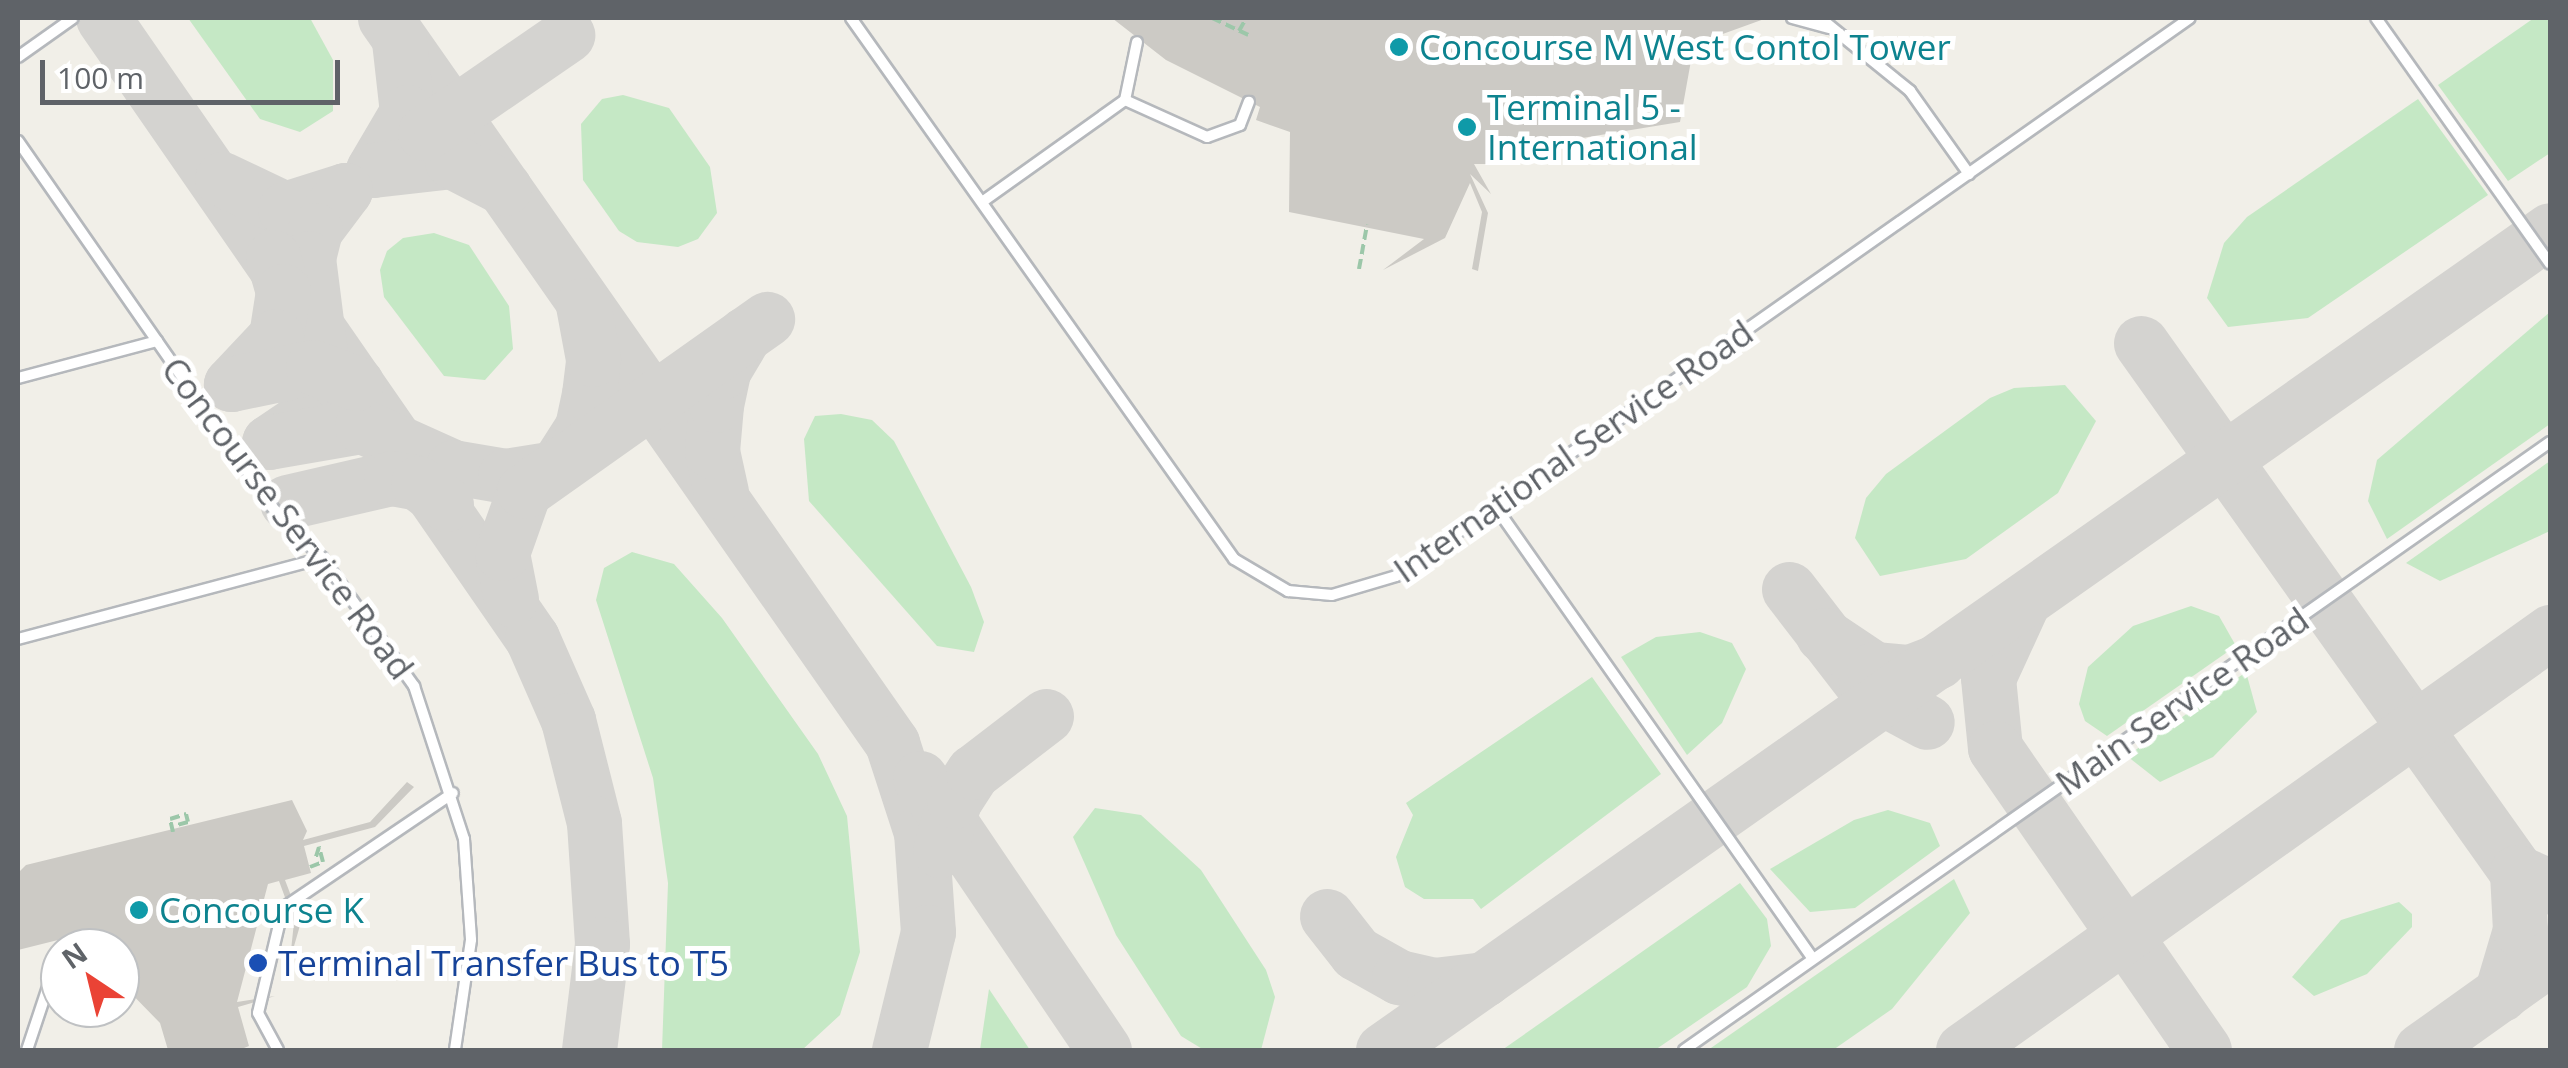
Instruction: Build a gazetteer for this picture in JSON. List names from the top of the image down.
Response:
{
  "streets": {
    "lane": ["International Service Road", "Concourse Service Road", "Main Service Road"]
  },
  "places": [
    "Concourse M West Contol Tower",
    "Terminal 5 - International",
    "Concourse K",
    "Terminal Transfer Bus to T5"
  ],
  "scale_bar": "100 m",
  "north": "top left"
}
